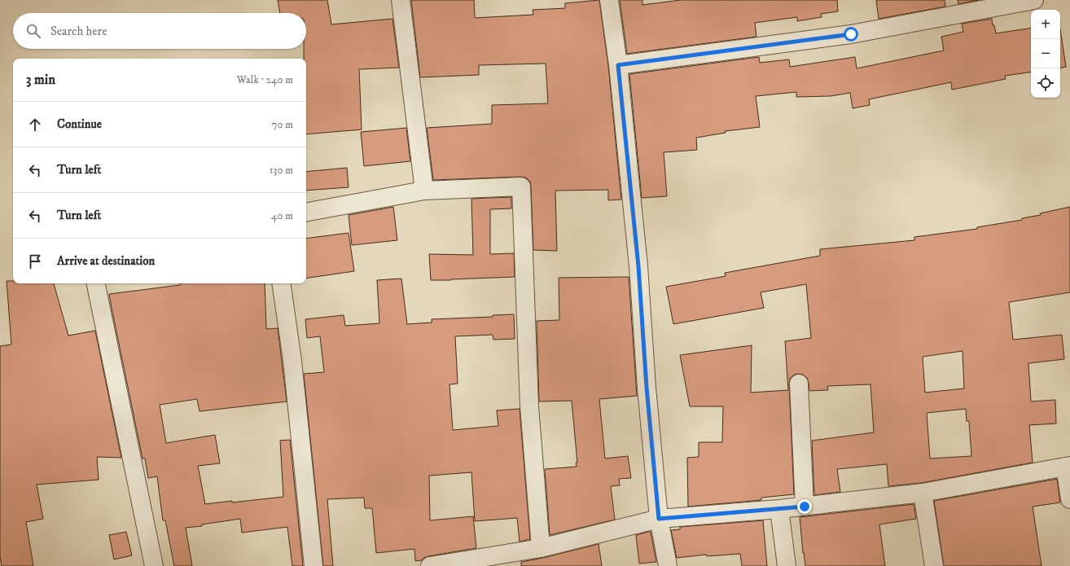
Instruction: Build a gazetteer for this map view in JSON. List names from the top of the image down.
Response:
{
  "page": {
    "map_buttons": ["+", "−"],
    "search": "Search here",
    "heading": ["3 min", "Walk · 240 m"],
    "list": [
      ["Continue", "70 m"],
      ["Turn left", "130 m"],
      ["Turn left", "40 m"],
      "Arrive at destination"
    ]
  }
}
